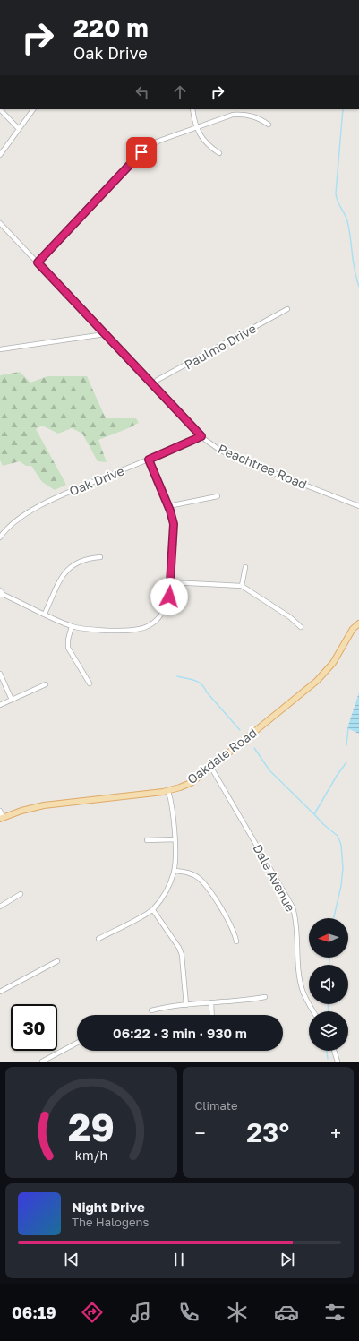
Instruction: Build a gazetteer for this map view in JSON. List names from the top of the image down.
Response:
{
  "streets": {
    "main road": ["Oakdale Road"],
    "street": [
      "Paulmo Drive",
      "Peachtree Road",
      "Oak Drive",
      "Dale Avenue"
    ]
  },
  "crossings": [
    ["Paulmo Drive", "Peachtree Road"],
    ["Peachtree Road", "Oak Drive"],
    ["Oakdale Road", "Dale Avenue"]
  ],
  "north": "left",
  "page": {
    "turn": ["220 m", "Oak Drive"],
    "limit": "30",
    "trip": "06:22 · 3 min · 930 m",
    "tile": "Climate",
    "heat": ["−", "23°", "+"],
    "song": ["Night Drive", "The Halogens"],
    "tabs": "06:19",
    "gauge": ["29", "km/h"]
  }
}
